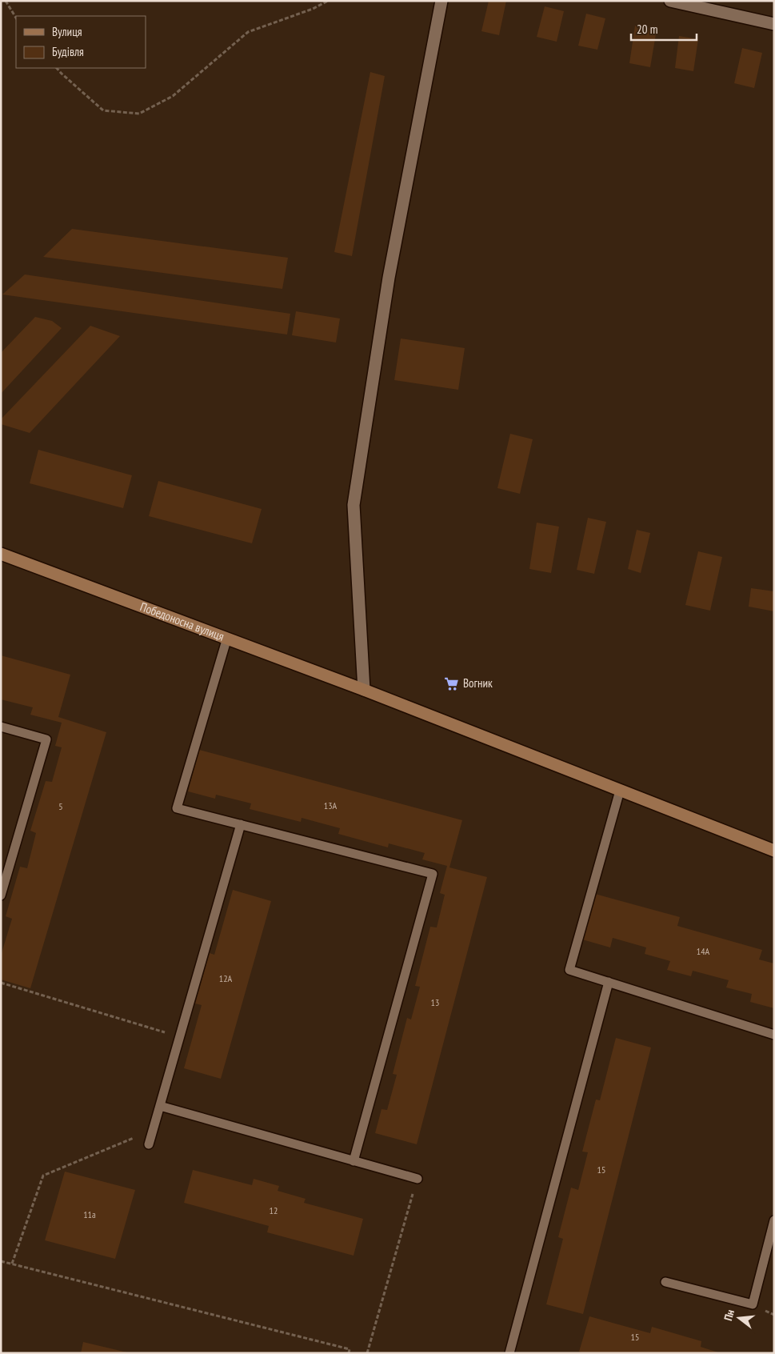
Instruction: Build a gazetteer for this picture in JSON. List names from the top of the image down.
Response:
{
  "streets": {
    "street": ["Победоносна вулиця"]
  },
  "places": {
    "supermarket": ["Вогник"]
  },
  "house_numbers": [
    "13А",
    "5",
    "14А",
    "12А",
    "13",
    "15",
    "12",
    "11а",
    "15"
  ],
  "legend": ["Вулиця", "Будівля"],
  "scale_bar": "20 m",
  "north": "left"
}
